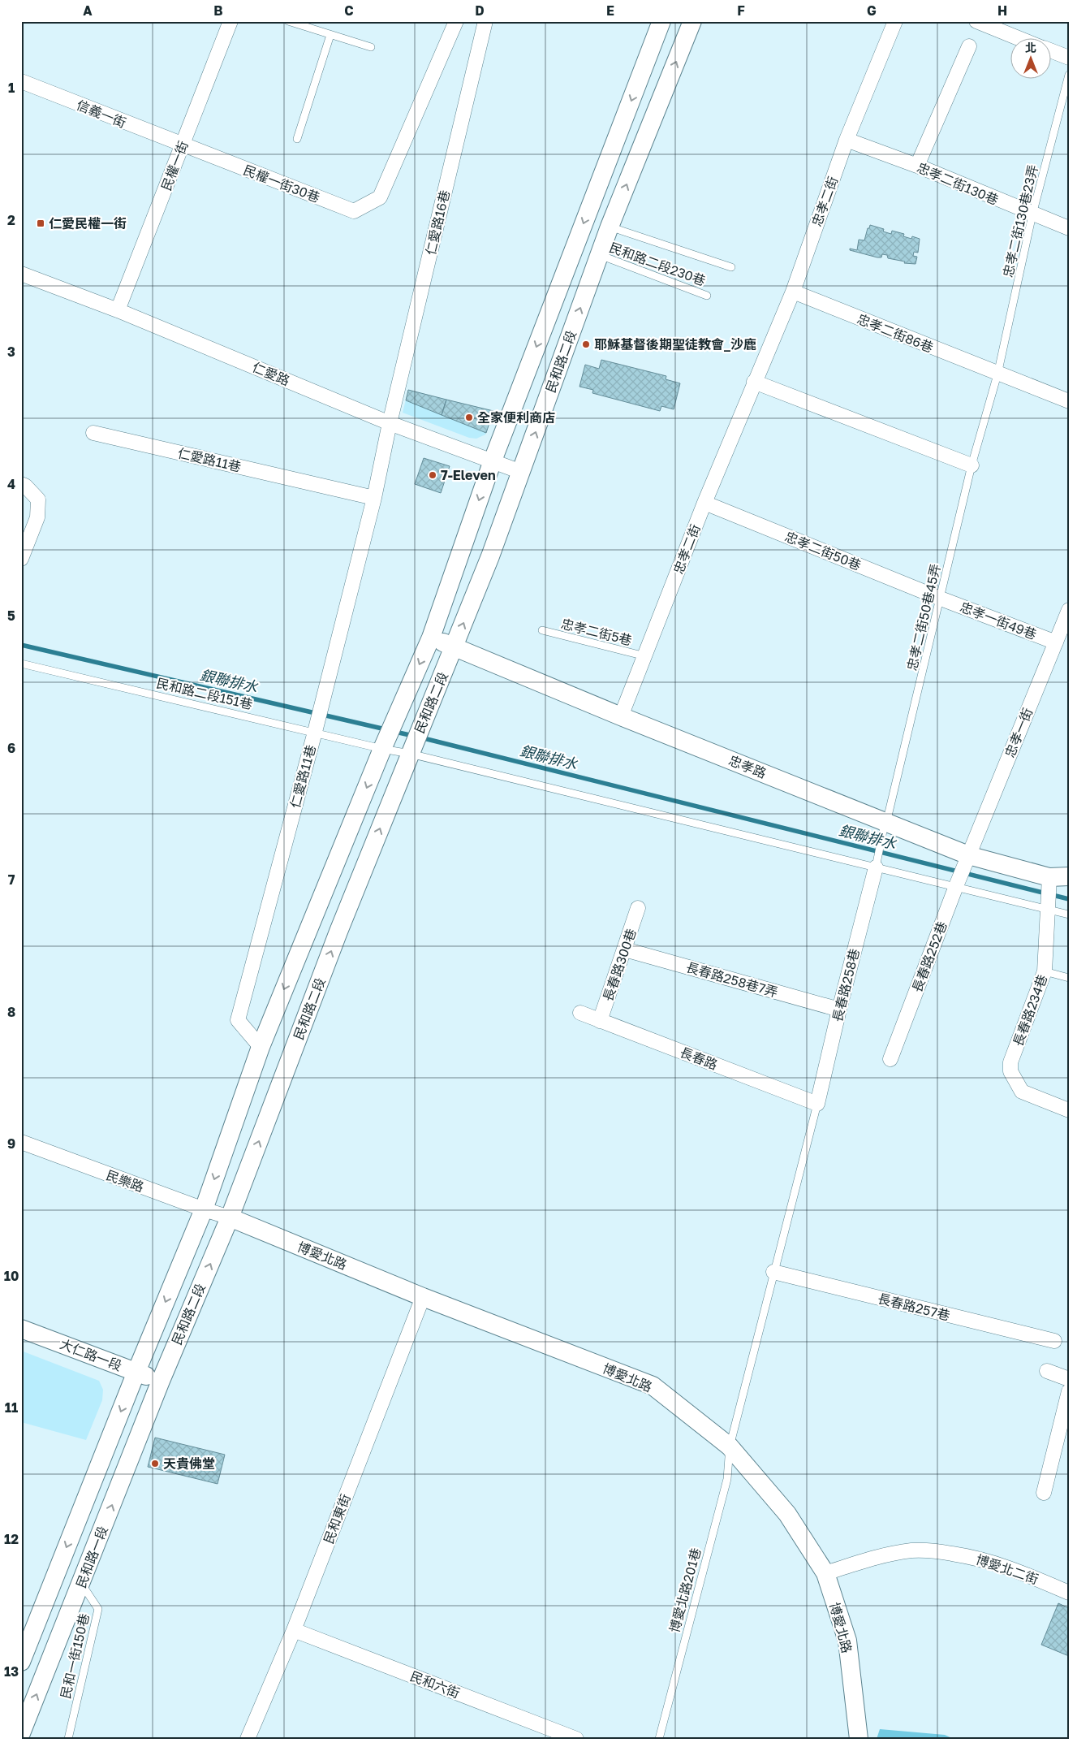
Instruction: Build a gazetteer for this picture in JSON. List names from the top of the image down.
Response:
{
  "streets": {
    "street": [
      "信義一街",
      "民權一街",
      "民權一街30巷",
      "忠孝二街130巷",
      "忠孝二街",
      "仁愛路16巷",
      "忠孝二街86巷",
      "民和路二段",
      "仁愛路",
      "仁愛路11巷",
      "忠孝二街50巷",
      "忠孝一街49巷",
      "忠孝一街",
      "忠孝路",
      "長春路252巷",
      "長春路300巷",
      "長春路258巷7弄",
      "長春路258巷",
      "長春路234巷",
      "長春路",
      "民樂路",
      "博愛北路",
      "長春路257巷",
      "大仁路一段",
      "民和東街",
      "民和路一段",
      "博愛北二街",
      "民和六街"
    ],
    "lane": [
      "忠孝二街130巷23弄",
      "民和路二段230巷",
      "忠孝二街50巷45弄",
      "忠孝二街5巷",
      "民和路二段151巷",
      "博愛北路201巷",
      "民和一街150巷"
    ]
  },
  "crossings": [
    ["信義一街", "民權一街"],
    ["信義一街", "民權一街30巷"],
    ["民權一街", "民權一街30巷"],
    ["民權一街", "仁愛路"],
    ["忠孝二街130巷", "忠孝二街"],
    ["忠孝二街130巷", "忠孝二街130巷23弄"],
    ["忠孝二街", "忠孝二街86巷"],
    ["忠孝二街", "忠孝二街50巷"],
    ["忠孝二街", "忠孝二街5巷"],
    ["忠孝二街", "忠孝路"],
    ["忠孝二街130巷23弄", "忠孝二街86巷"],
    ["忠孝二街130巷23弄", "忠孝二街50巷45弄"],
    ["仁愛路16巷", "仁愛路"],
    ["仁愛路16巷", "仁愛路11巷"],
    ["民和路二段230巷", "民和路二段"],
    ["忠孝二街86巷", "忠孝二街50巷45弄"],
    ["民和路二段", "仁愛路"],
    ["民和路二段", "仁愛路11巷"],
    ["民和路二段", "民和路二段151巷"],
    ["民和路二段", "忠孝路"],
    ["民和路二段", "民樂路"],
    ["民和路二段", "博愛北路"],
    ["民和路二段", "大仁路一段"],
    ["民和路二段", "民和路一段"],
    ["仁愛路", "仁愛路11巷"],
    ["仁愛路11巷", "民和路二段151巷"],
    ["忠孝二街50巷", "忠孝二街50巷45弄"],
    ["忠孝二街50巷", "忠孝一街49巷"],
    ["忠孝二街50巷45弄", "忠孝一街49巷"],
    ["忠孝二街50巷45弄", "民和路二段151巷"],
    ["忠孝二街50巷45弄", "忠孝路"],
    ["忠孝二街50巷45弄", "長春路258巷"],
    ["忠孝一街49巷", "忠孝一街"],
    ["民和路二段151巷", "長春路252巷"],
    ["民和路二段151巷", "長春路258巷"],
    ["民和路二段151巷", "長春路234巷"],
    ["忠孝一街", "忠孝路"],
    ["忠孝一街", "長春路252巷"],
    ["忠孝路", "長春路252巷"],
    ["忠孝路", "長春路234巷"],
    ["長春路300巷", "長春路258巷7弄"],
    ["長春路300巷", "長春路"],
    ["長春路258巷7弄", "長春路258巷"],
    ["長春路258巷", "長春路"],
    ["民樂路", "博愛北路"],
    ["博愛北路", "民和東街"],
    ["博愛北路", "博愛北二街"],
    ["博愛北路", "博愛北路201巷"],
    ["大仁路一段", "民和路一段"],
    ["民和東街", "民和六街"],
    ["民和路一段", "民和一街150巷"]
  ],
  "water": ["銀聯排水"],
  "places": {
    "transit": ["仁愛民權一街"],
    "other": [
      "耶穌基督後期聖徒教會_沙鹿",
      "全家便利商店",
      "7-Eleven",
      "天貴佛堂"
    ]
  },
  "north": "top",
  "grid": {
    "columns": [
      "A",
      "B",
      "C",
      "D",
      "E",
      "F",
      "G",
      "H"
    ],
    "rows": [
      "1",
      "2",
      "3",
      "4",
      "5",
      "6",
      "7",
      "8",
      "9",
      "10",
      "11",
      "12",
      "13"
    ]
  }
}
